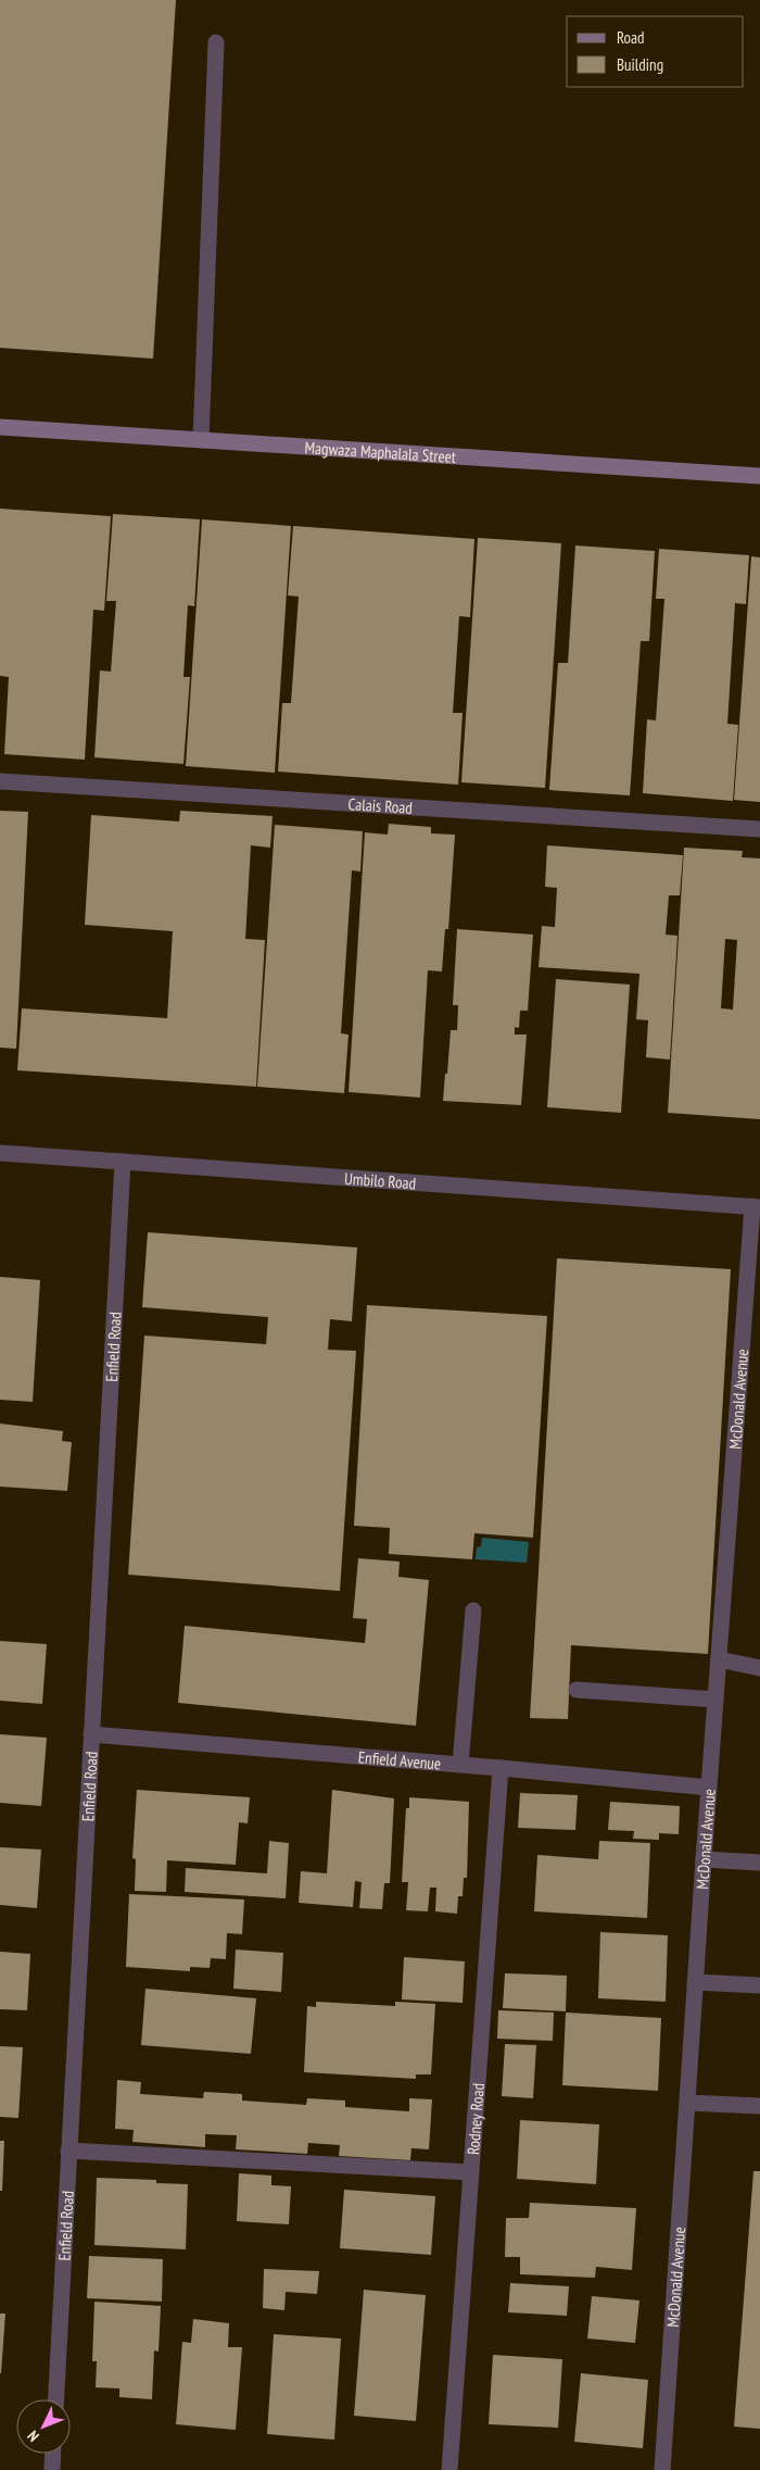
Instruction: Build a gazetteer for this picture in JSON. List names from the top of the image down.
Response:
{
  "streets": {
    "main road": ["Magwaza Maphalala Street"],
    "street": [
      "Calais Road",
      "Umbilo Road",
      "Enfield Road",
      "McDonald Avenue",
      "Enfield Avenue",
      "Rodney Road"
    ]
  },
  "crossings": [
    ["Umbilo Road", "Enfield Road"],
    ["Umbilo Road", "McDonald Avenue"],
    ["Enfield Road", "Enfield Avenue"],
    ["McDonald Avenue", "Enfield Avenue"],
    ["Enfield Avenue", "Rodney Road"]
  ],
  "legend": ["Road", "Building"],
  "north": "bottom left"
}
